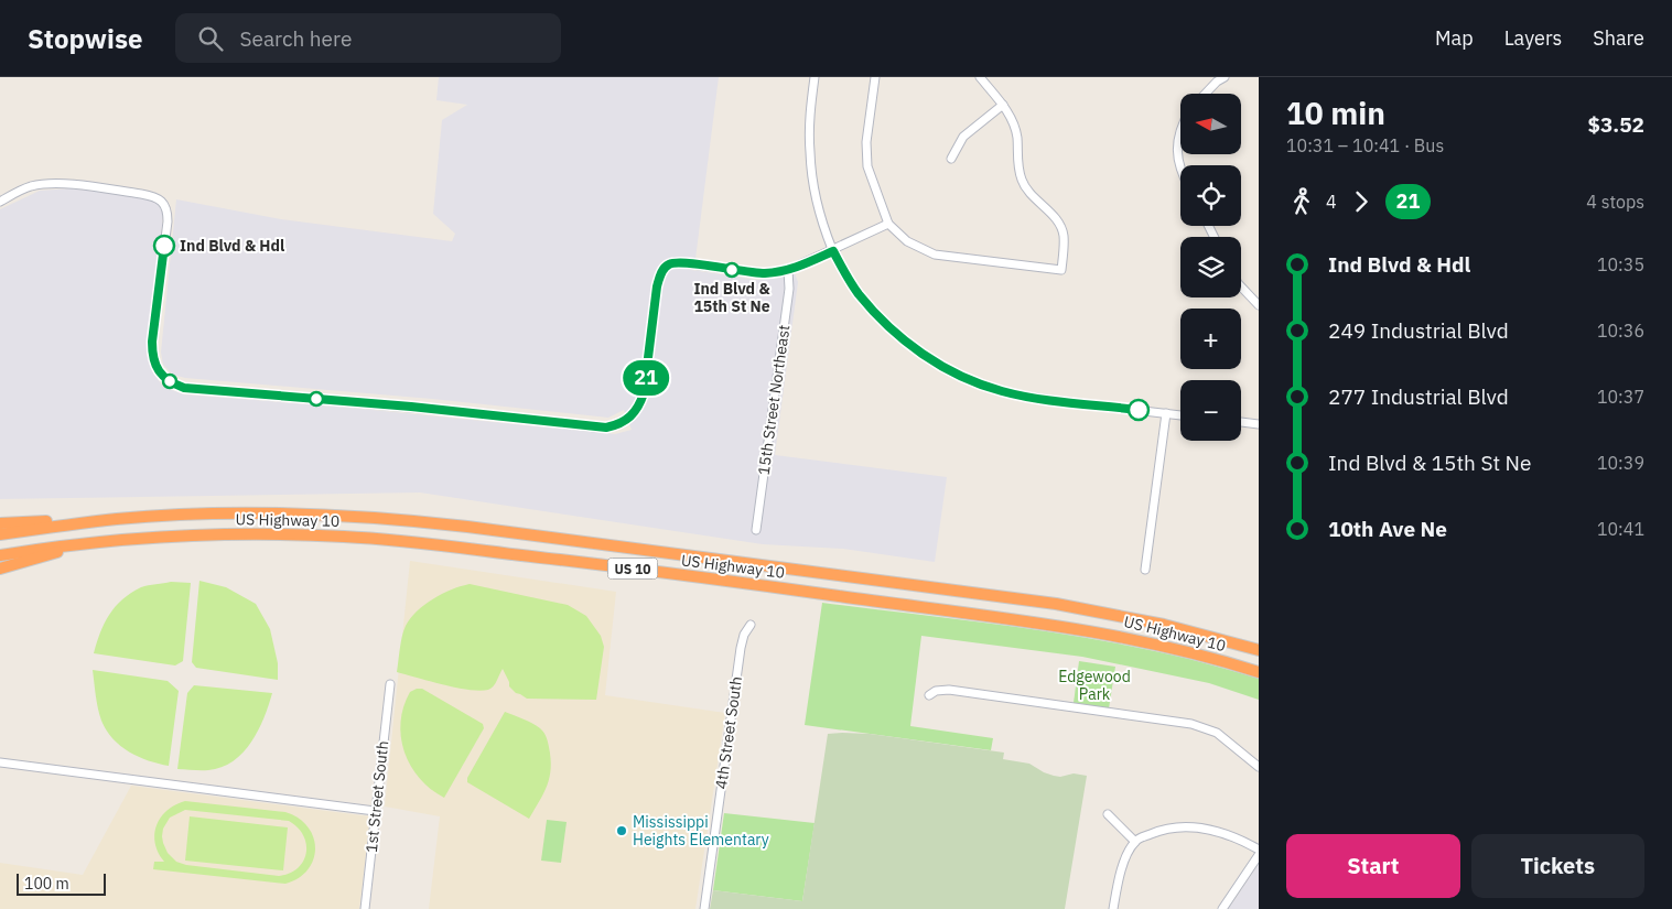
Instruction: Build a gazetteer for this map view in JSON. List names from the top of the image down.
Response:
{
  "streets": {
    "highway": ["US Highway 10", "US 10"],
    "street": ["15th Street Northeast", "4th Street South", "1st Street South"]
  },
  "parks": ["Edgewood Park"],
  "places": ["Ind Blvd & Hdl", "Ind Blvd & 15th St Ne", "Mississippi Heights Elementary"],
  "lines": ["bus line 21"],
  "scale_bar": "100 m",
  "north": "left",
  "page": {
    "header": "Stopwise",
    "search": "Search here",
    "nav": ["Map", "Layers", "Share"],
    "on_map": "21",
    "heading": ["10 min", "10:31 – 10:41 · Bus", "$3.52"],
    "map_buttons": ["+", "−"],
    "legs": ["4", "21", "4 stops"],
    "list": [
      {
        "name": "Ind Blvd & Hdl",
        "value": "10:35"
      },
      {
        "name": "249 Industrial Blvd",
        "value": "10:36"
      },
      {
        "name": "277 Industrial Blvd",
        "value": "10:37"
      },
      {
        "name": "Ind Blvd & 15th St Ne",
        "value": "10:39"
      },
      {
        "name": "10th Ave Ne",
        "value": "10:41"
      }
    ],
    "buttons": ["Start", "Tickets"],
    "scale": "100 m"
  }
}
